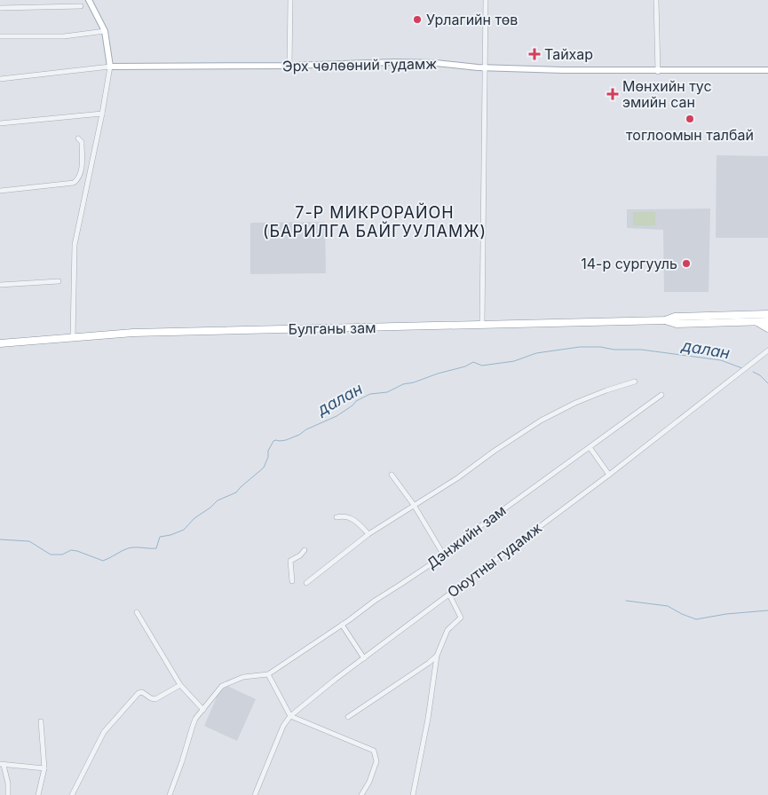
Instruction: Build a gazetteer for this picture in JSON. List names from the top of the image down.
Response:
{
  "streets": {
    "highway": ["Булганы зам"],
    "main road": ["Эрх чөлөөний гудамж"],
    "street": ["Дэнжийн зам", "Оюутны гудамж"]
  },
  "districts": ["7-Р МИКРОРАЙОН (БАРИЛГА БАЙГУУЛАМЖ)"],
  "water": ["далан"],
  "places": {
    "other": ["Урлагийн төв", "тоглоомын талбай", "14-р сургууль"],
    "health": ["Тайхар", "Мөнхийн тус эмийн сан"]
  }
}
